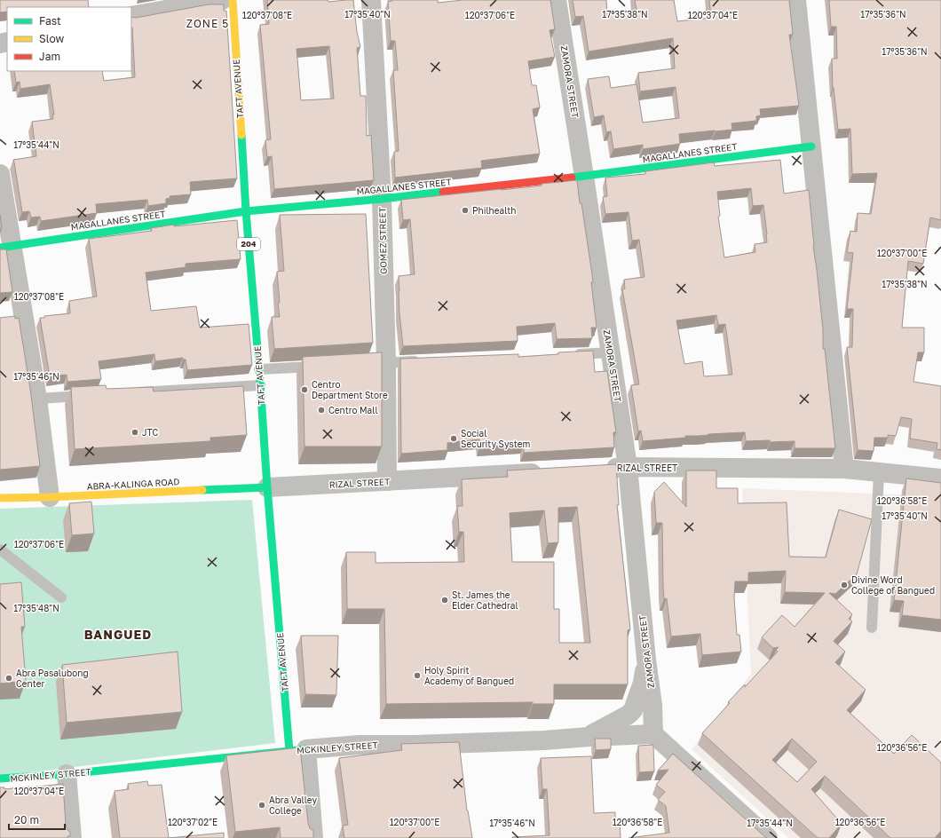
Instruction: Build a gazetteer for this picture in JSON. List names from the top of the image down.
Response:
{
  "streets": {
    "street": [
      "ZAMORA STREET",
      "TAFT AVENUE",
      "MAGALLANES STREET",
      "GOMEZ STREET",
      "204",
      "RIZAL STREET",
      "ABRA-KALINGA ROAD",
      "MCKINLEY STREET"
    ]
  },
  "crossings": [
    ["ZAMORA STREET", "MAGALLANES STREET"],
    ["ZAMORA STREET", "RIZAL STREET"],
    ["ZAMORA STREET", "MCKINLEY STREET"],
    ["TAFT AVENUE", "MAGALLANES STREET"],
    ["TAFT AVENUE", "RIZAL STREET"],
    ["TAFT AVENUE", "ABRA-KALINGA ROAD"],
    ["TAFT AVENUE", "MCKINLEY STREET"],
    ["MAGALLANES STREET", "GOMEZ STREET"],
    ["GOMEZ STREET", "RIZAL STREET"],
    ["RIZAL STREET", "ABRA-KALINGA ROAD"]
  ],
  "districts": ["ZONE 5", "BANGUED"],
  "places": [
    "Philhealth",
    "Centro Department Store",
    "Centro Mall",
    "JTC",
    "Social Security System",
    "Divine Word College of Bangued",
    "St. James the Elder Cathedral",
    "Holy Spirit Academy of Bangued",
    "Abra Pasalubong Center",
    "Abra Valley College"
  ],
  "legend": ["Fast", "Slow", "Jam"],
  "scale_bar": "20 m",
  "coordinates": [
    "17°35'38\"N",
    "17°35'40\"N",
    "17°35'36\"N",
    "120°37'08\"E",
    "120°37'06\"E",
    "120°37'04\"E",
    "17°35'44\"N",
    "120°37'00\"E",
    "17°35'46\"N",
    "120°36'58\"E",
    "17°35'48\"N",
    "120°36'56\"E",
    "120°37'02\"E"
  ]
}
